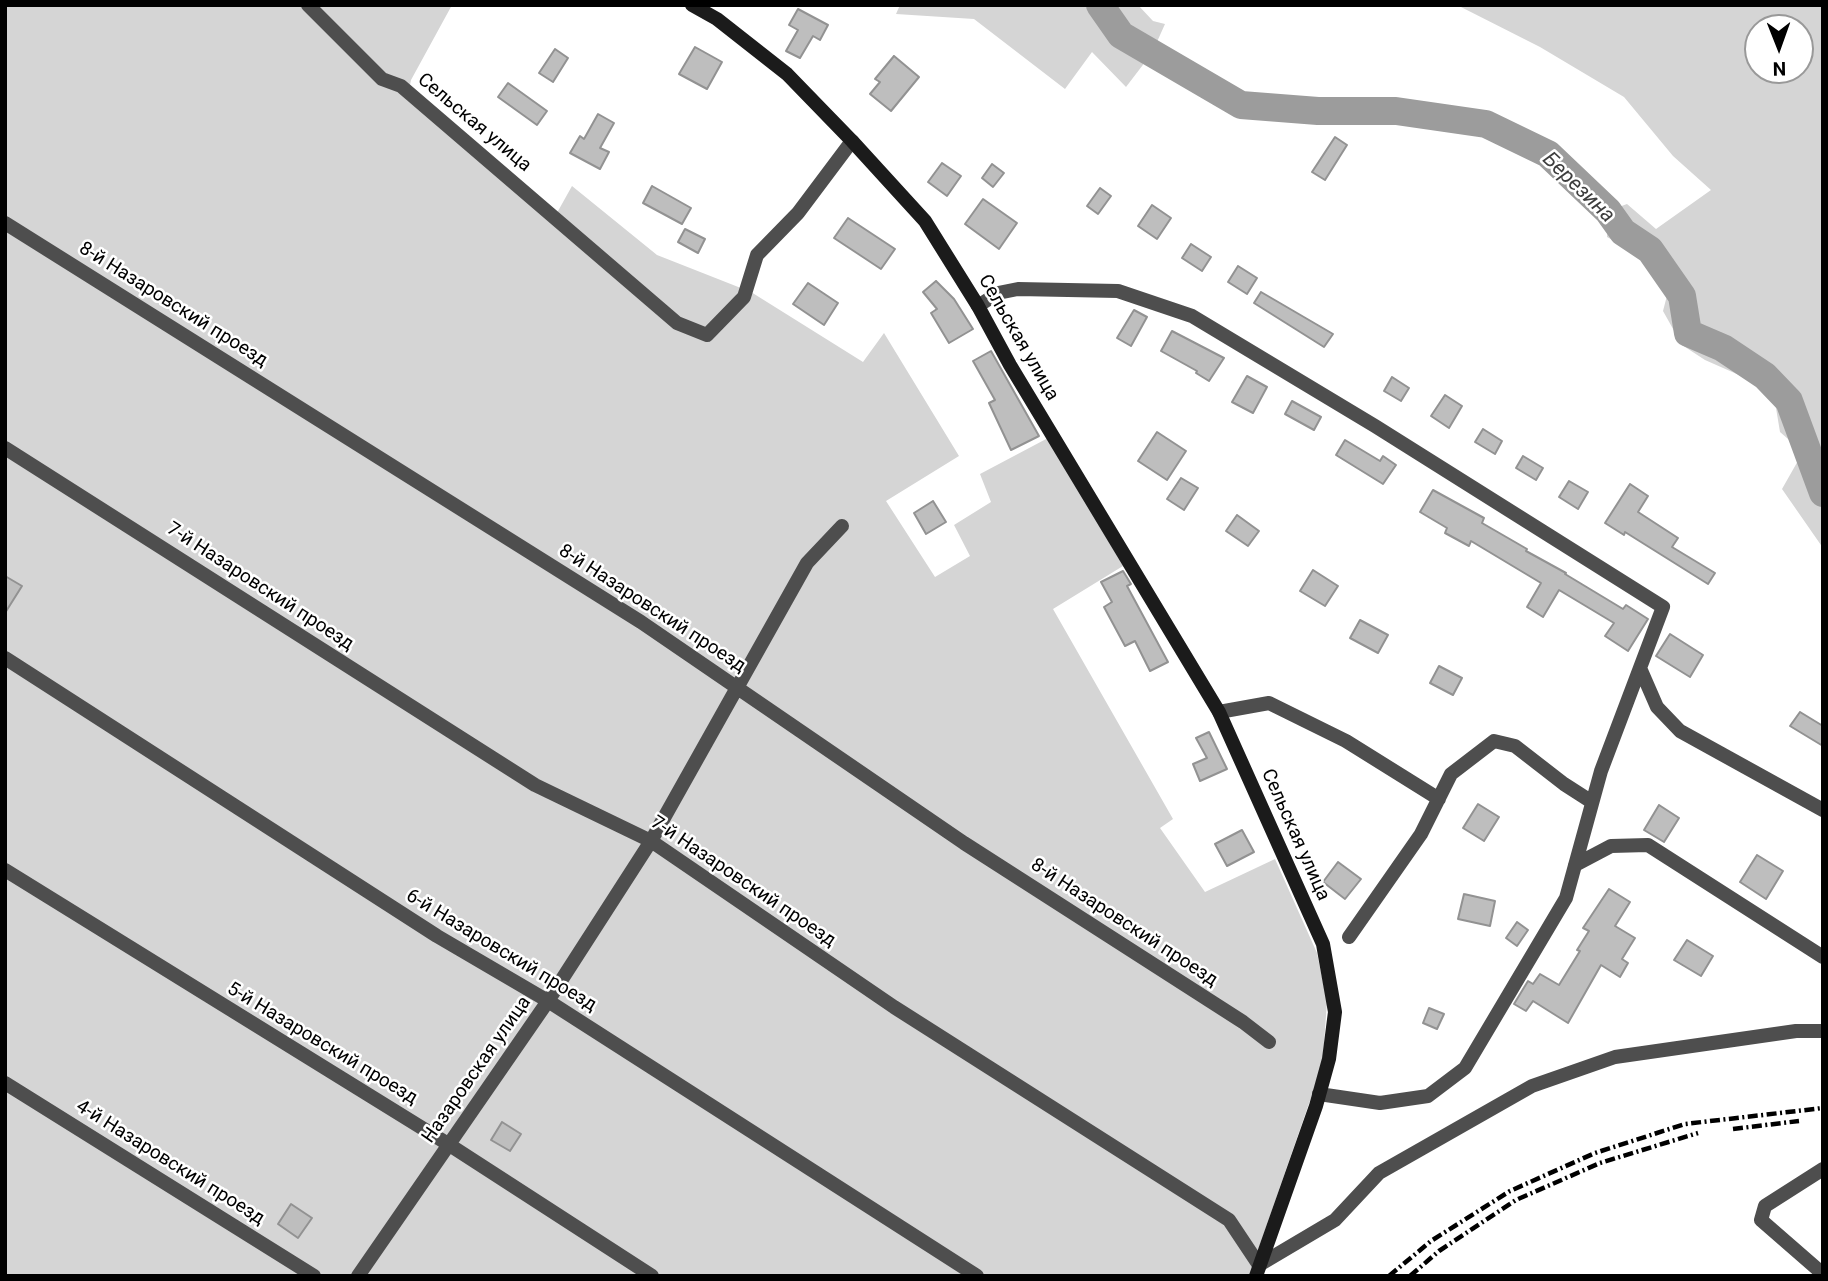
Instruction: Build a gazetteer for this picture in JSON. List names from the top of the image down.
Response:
{
  "streets": {
    "street": [
      "Сельская улица",
      "8-й Назаровский проезд",
      "7-й Назаровский проезд",
      "6-й Назаровский проезд",
      "5-й Назаровский проезд",
      "Назаровская улица",
      "4-й Назаровский проезд"
    ]
  },
  "crossings": [
    ["Сельская улица", "7-й Назаровский проезд"],
    ["8-й Назаровский проезд", "Назаровская улица"],
    ["7-й Назаровский проезд", "Назаровская улица"],
    ["6-й Назаровский проезд", "Назаровская улица"],
    ["5-й Назаровский проезд", "Назаровская улица"]
  ],
  "water": ["Березина"],
  "north": "bottom"
}
